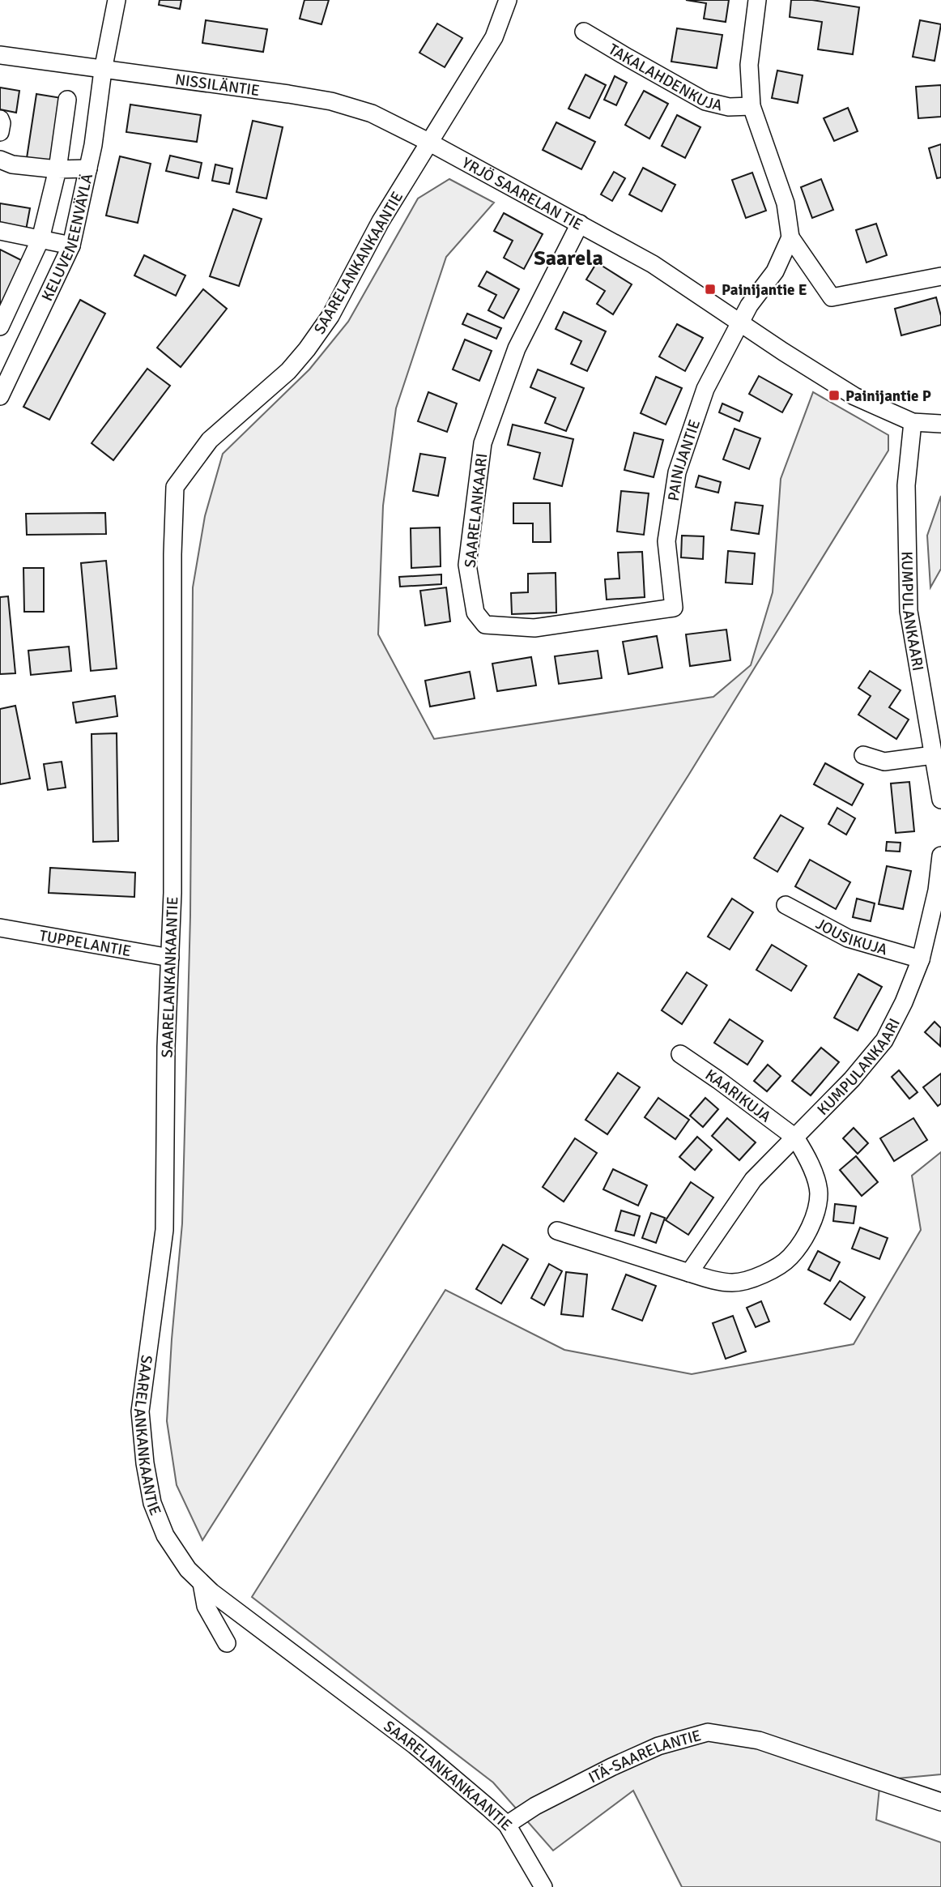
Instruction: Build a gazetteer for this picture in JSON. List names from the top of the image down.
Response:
{
  "streets": {
    "street": [
      "TAKALAHDENKUJA",
      "NISSILÄNTIE",
      "YRJÖ SAARELAN TIE",
      "KELUVENEENVÄYLÄ",
      "SAARELANKANKAANTIE",
      "PAINIJANTIE",
      "SAARELANKAARI",
      "KUMPULANKAARI",
      "JOUSIKUJA",
      "TUPPELANTIE",
      "KAARIKUJA",
      "ITÄ-SAARELANTIE"
    ]
  },
  "crossings": [
    ["NISSILÄNTIE", "YRJÖ SAARELAN TIE"],
    ["NISSILÄNTIE", "KELUVENEENVÄYLÄ"],
    ["NISSILÄNTIE", "SAARELANKANKAANTIE"],
    ["YRJÖ SAARELAN TIE", "SAARELANKANKAANTIE"],
    ["YRJÖ SAARELAN TIE", "PAINIJANTIE"],
    ["YRJÖ SAARELAN TIE", "SAARELANKAARI"],
    ["YRJÖ SAARELAN TIE", "KUMPULANKAARI"],
    ["SAARELANKANKAANTIE", "TUPPELANTIE"],
    ["SAARELANKANKAANTIE", "ITÄ-SAARELANTIE"],
    ["PAINIJANTIE", "SAARELANKAARI"],
    ["KUMPULANKAARI", "JOUSIKUJA"],
    ["KUMPULANKAARI", "KAARIKUJA"]
  ],
  "districts": ["Saarela"],
  "places": {
    "transit": ["Painijantie E", "Painijantie P"]
  }
}
